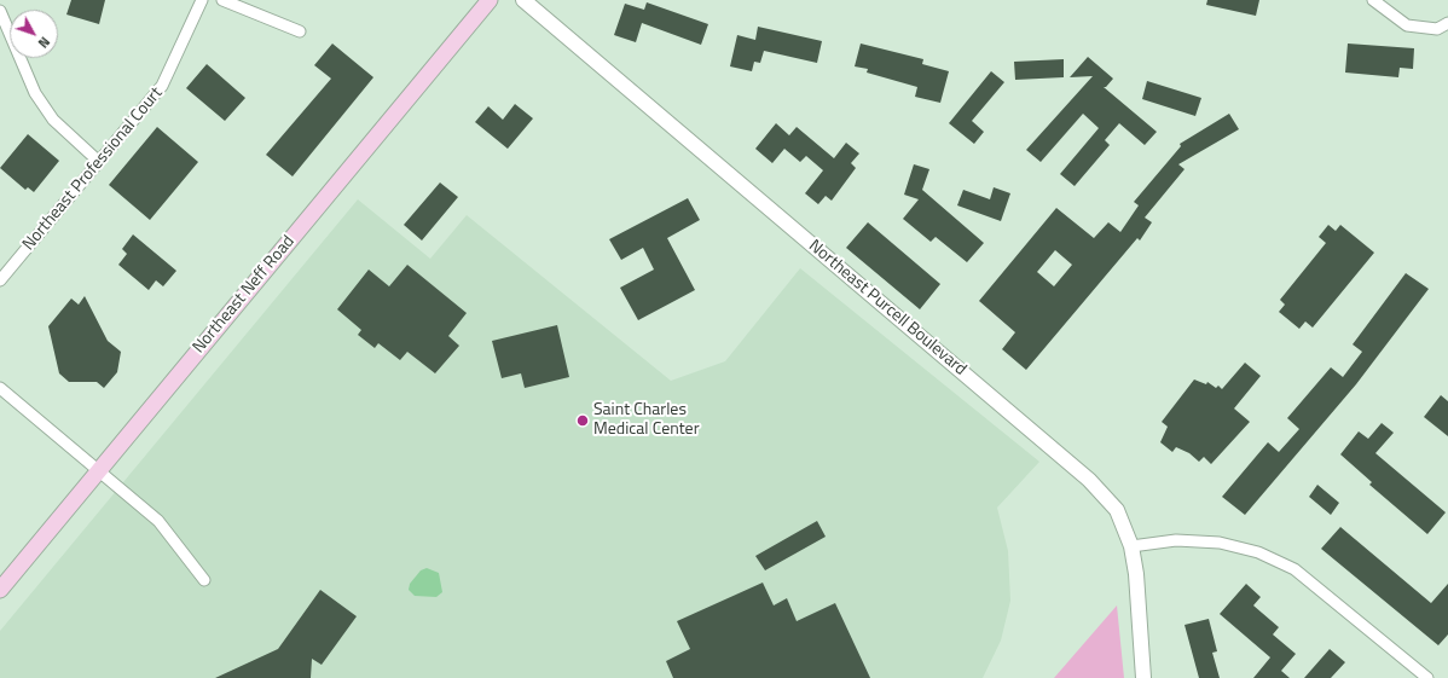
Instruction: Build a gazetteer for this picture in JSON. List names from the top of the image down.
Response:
{
  "streets": {
    "main road": ["Northeast Neff Road"],
    "street": ["Northeast Professional Court", "Northeast Purcell Boulevard"]
  },
  "places": ["Saint Charles Medical Center"],
  "north": "bottom right"
}
